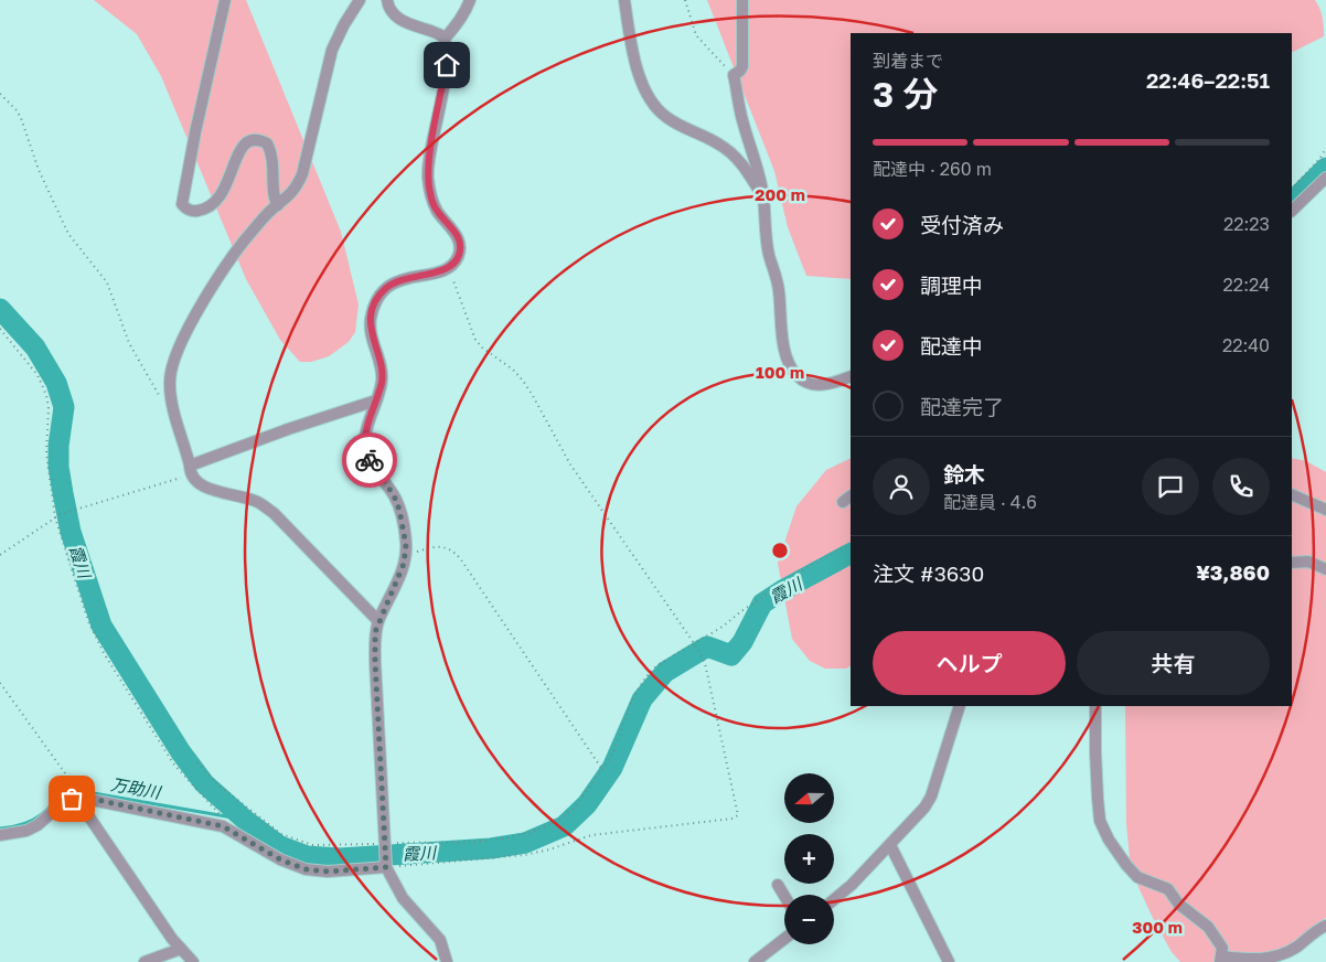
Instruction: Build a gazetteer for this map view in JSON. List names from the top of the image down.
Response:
{
  "water": ["霞川", "万助川"],
  "north": "left",
  "page": {
    "heading": ["3 分", "到着まで", "22:46–22:51"],
    "panel": [
      "鈴木",
      "配達員 · 4.6",
      "注文 #3630",
      "¥3,860"
    ],
    "bar": "配達中 · 260 m",
    "list": [
      ["受付済み", "22:23"],
      ["調理中", "22:24"],
      ["配達中", "22:40"],
      "配達完了"
    ],
    "buttons": ["ヘルプ", "共有"],
    "map_buttons": ["+", "−"]
  },
  "rings": ["200 m", "100 m", "300 m"]
}
